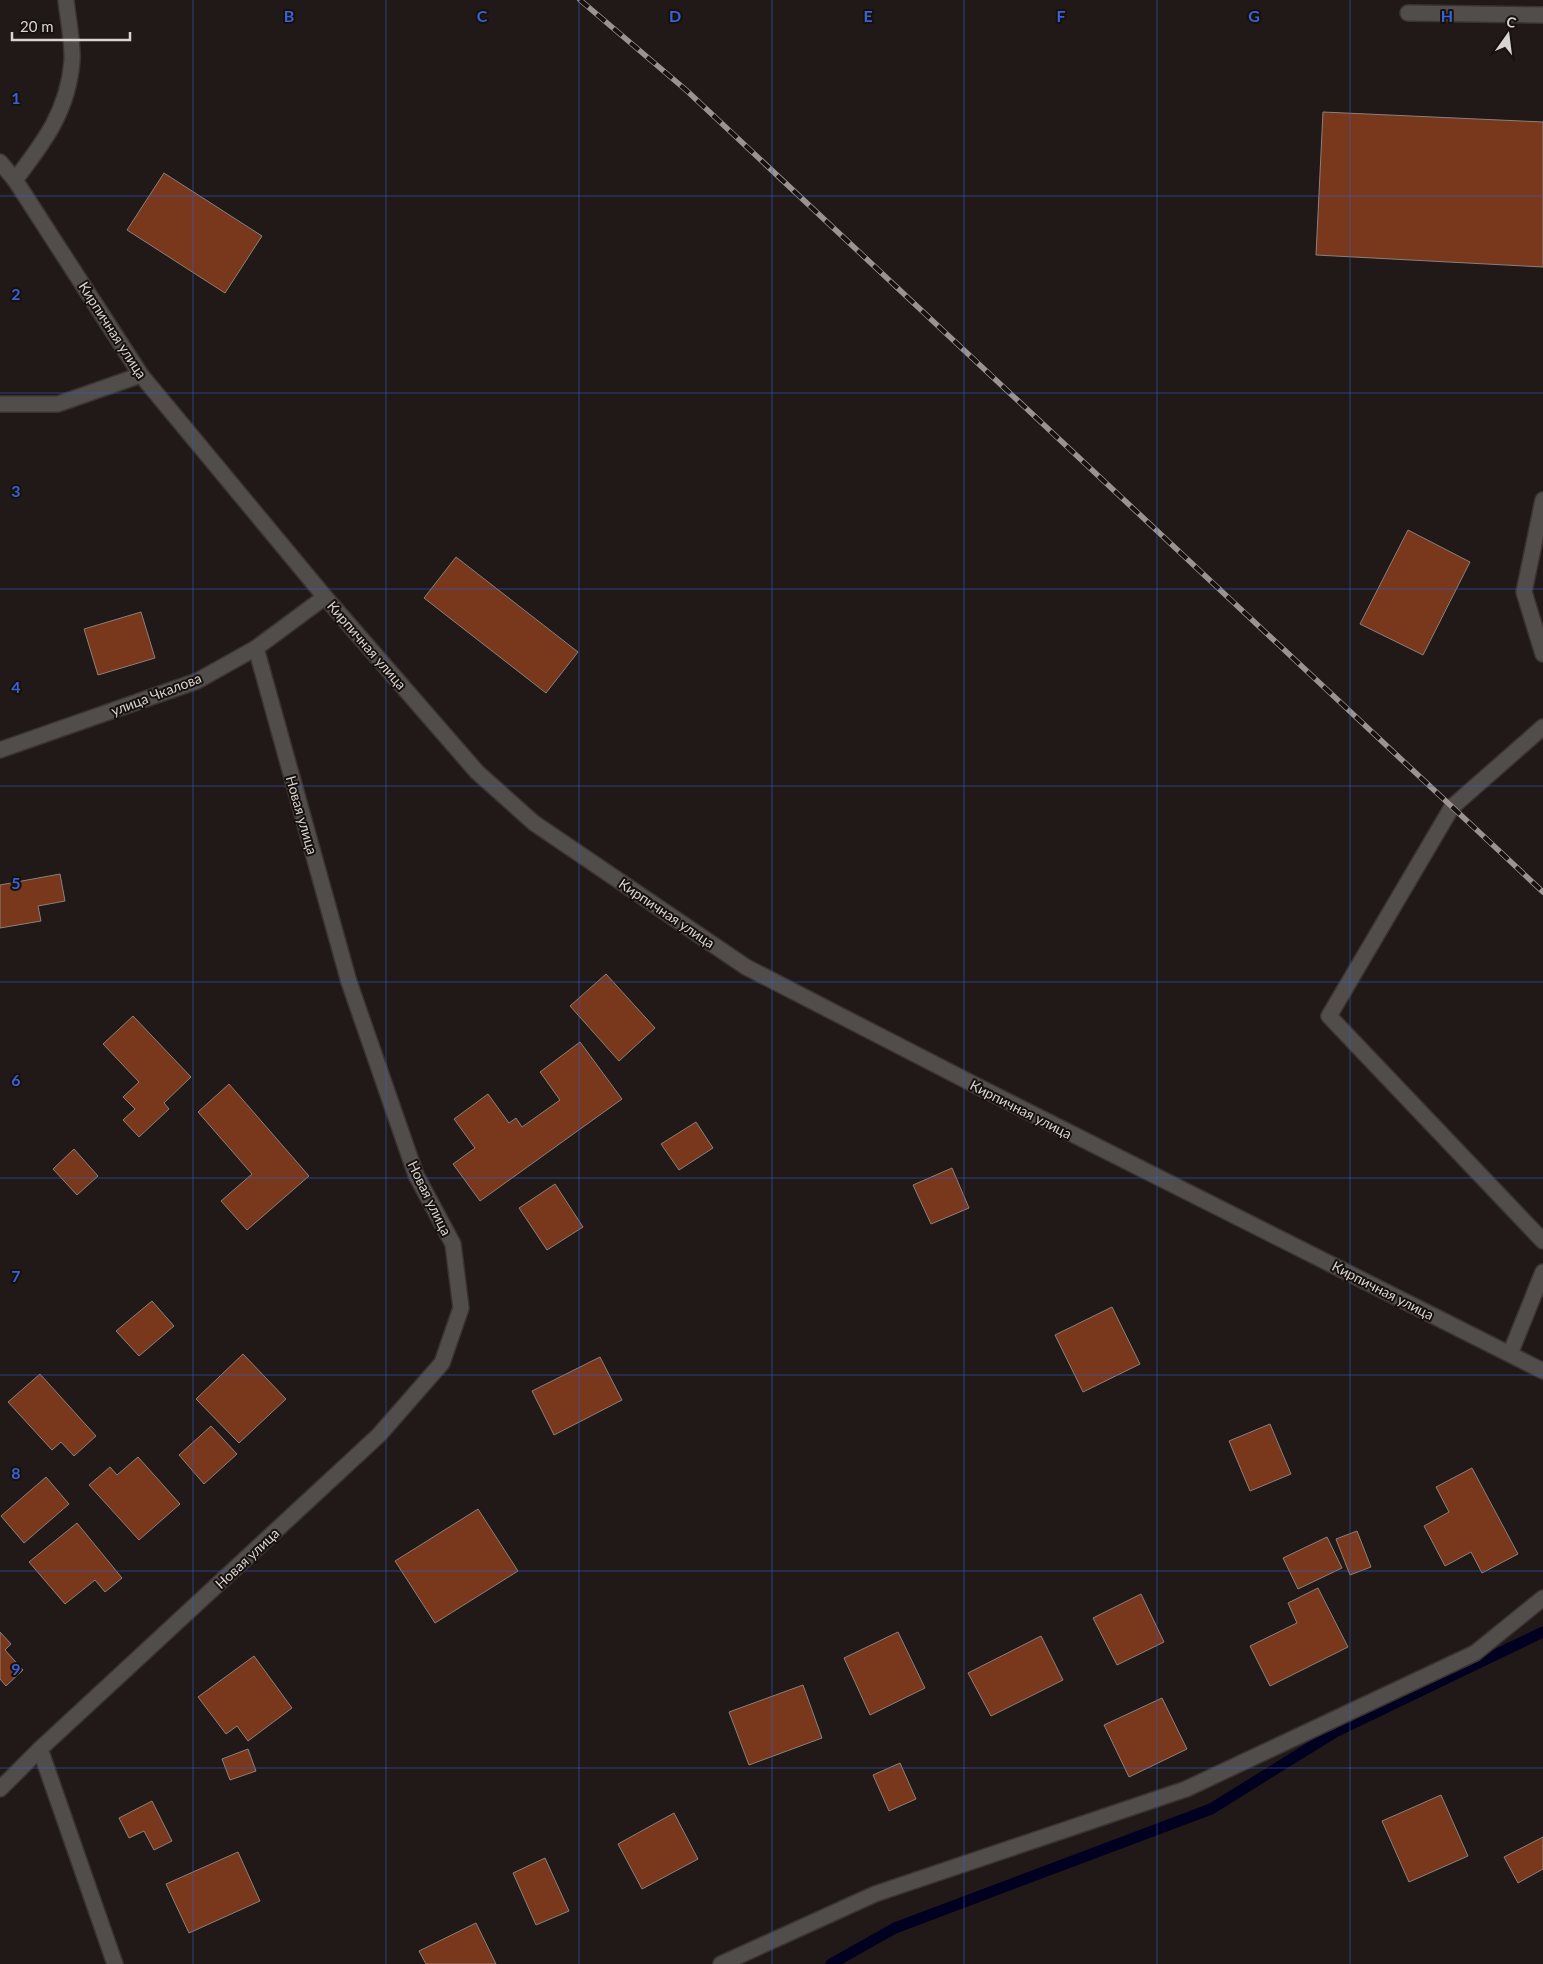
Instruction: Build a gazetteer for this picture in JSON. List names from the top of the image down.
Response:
{
  "streets": {
    "street": ["Кирпичная улица", "улица Чкалова", "Новая улица"]
  },
  "crossings": [
    ["Кирпичная улица", "улица Чкалова"],
    ["улица Чкалова", "Новая улица"]
  ],
  "scale_bar": "20 m",
  "north": "top",
  "grid": {
    "columns": [
      "B",
      "C",
      "D",
      "E",
      "F",
      "G",
      "H"
    ],
    "rows": [
      "1",
      "2",
      "3",
      "4",
      "5",
      "6",
      "7",
      "8",
      "9"
    ]
  }
}
